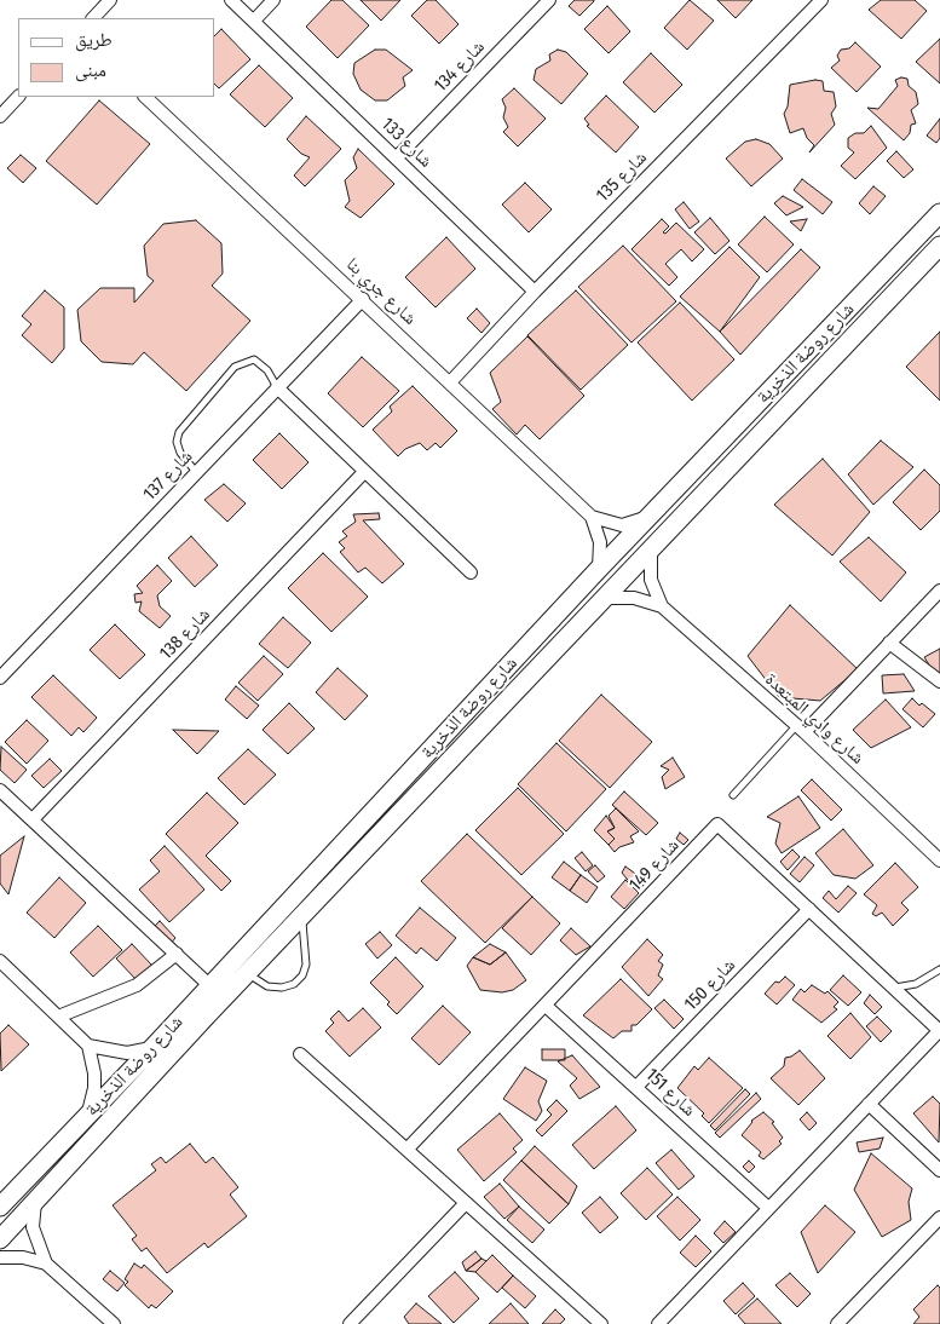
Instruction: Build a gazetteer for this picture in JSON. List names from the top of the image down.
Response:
{
  "streets": {
    "street": [
      "شارع 134",
      "شارع 133",
      "شارع 135",
      "شارع جري بنا",
      "شارع روضة الذخرية",
      "شارع 137",
      "شارع 138",
      "شارع وادي المبتعدة",
      "شارع 149",
      "شارع 150",
      "شارع 151"
    ]
  },
  "crossings": [
    ["شارع 134", "شارع 133"],
    ["شارع 133", "شارع 135"],
    ["شارع 135", "شارع جري بنا"],
    ["شارع جري بنا", "شارع روضة الذخرية"],
    ["شارع جري بنا", "شارع 137"],
    ["شارع روضة الذخرية", "شارع وادي المبتعدة"],
    ["شارع 149", "شارع 150"],
    ["شارع 149", "شارع 151"],
    ["شارع 150", "شارع 151"]
  ],
  "legend": ["طريق", "مبنى"]
}
